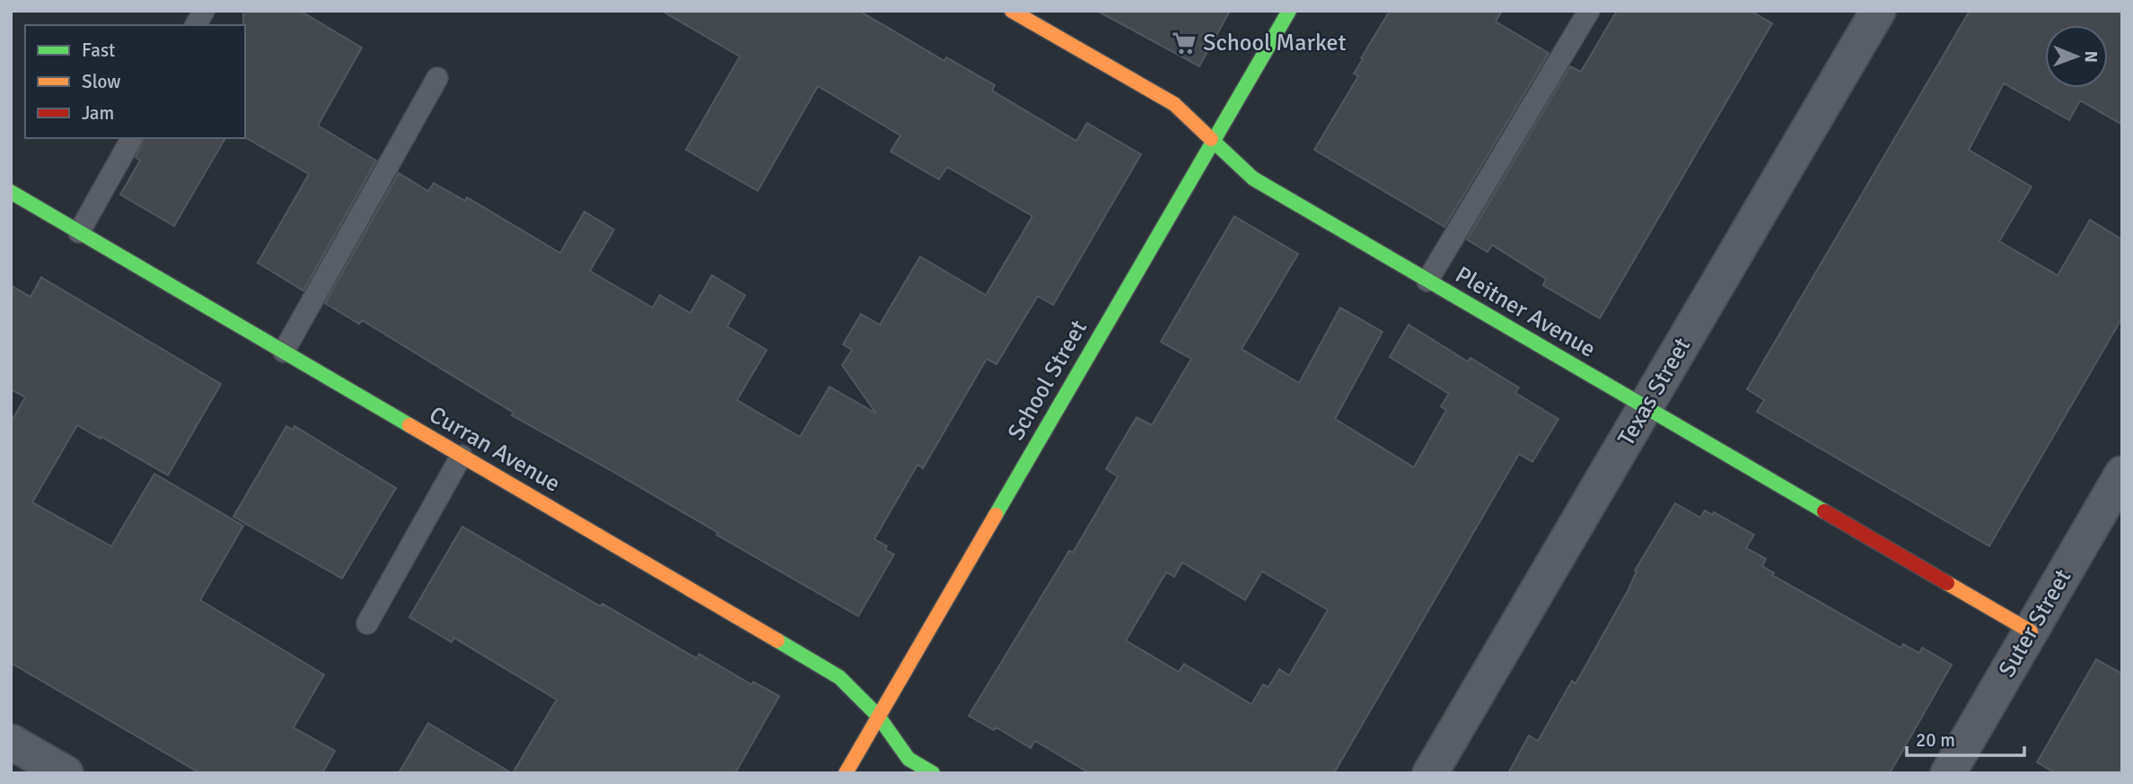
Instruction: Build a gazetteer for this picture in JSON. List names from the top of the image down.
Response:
{
  "streets": {
    "street": [
      "Pleitner Avenue",
      "School Street",
      "Texas Street",
      "Curran Avenue",
      "Suter Street"
    ]
  },
  "crossings": [
    ["Pleitner Avenue", "School Street"],
    ["Pleitner Avenue", "Texas Street"],
    ["Pleitner Avenue", "Suter Street"],
    ["School Street", "Curran Avenue"]
  ],
  "places": {
    "supermarket": ["School Market"]
  },
  "legend": ["Fast", "Slow", "Jam"],
  "scale_bar": "20 m",
  "north": "right"
}
